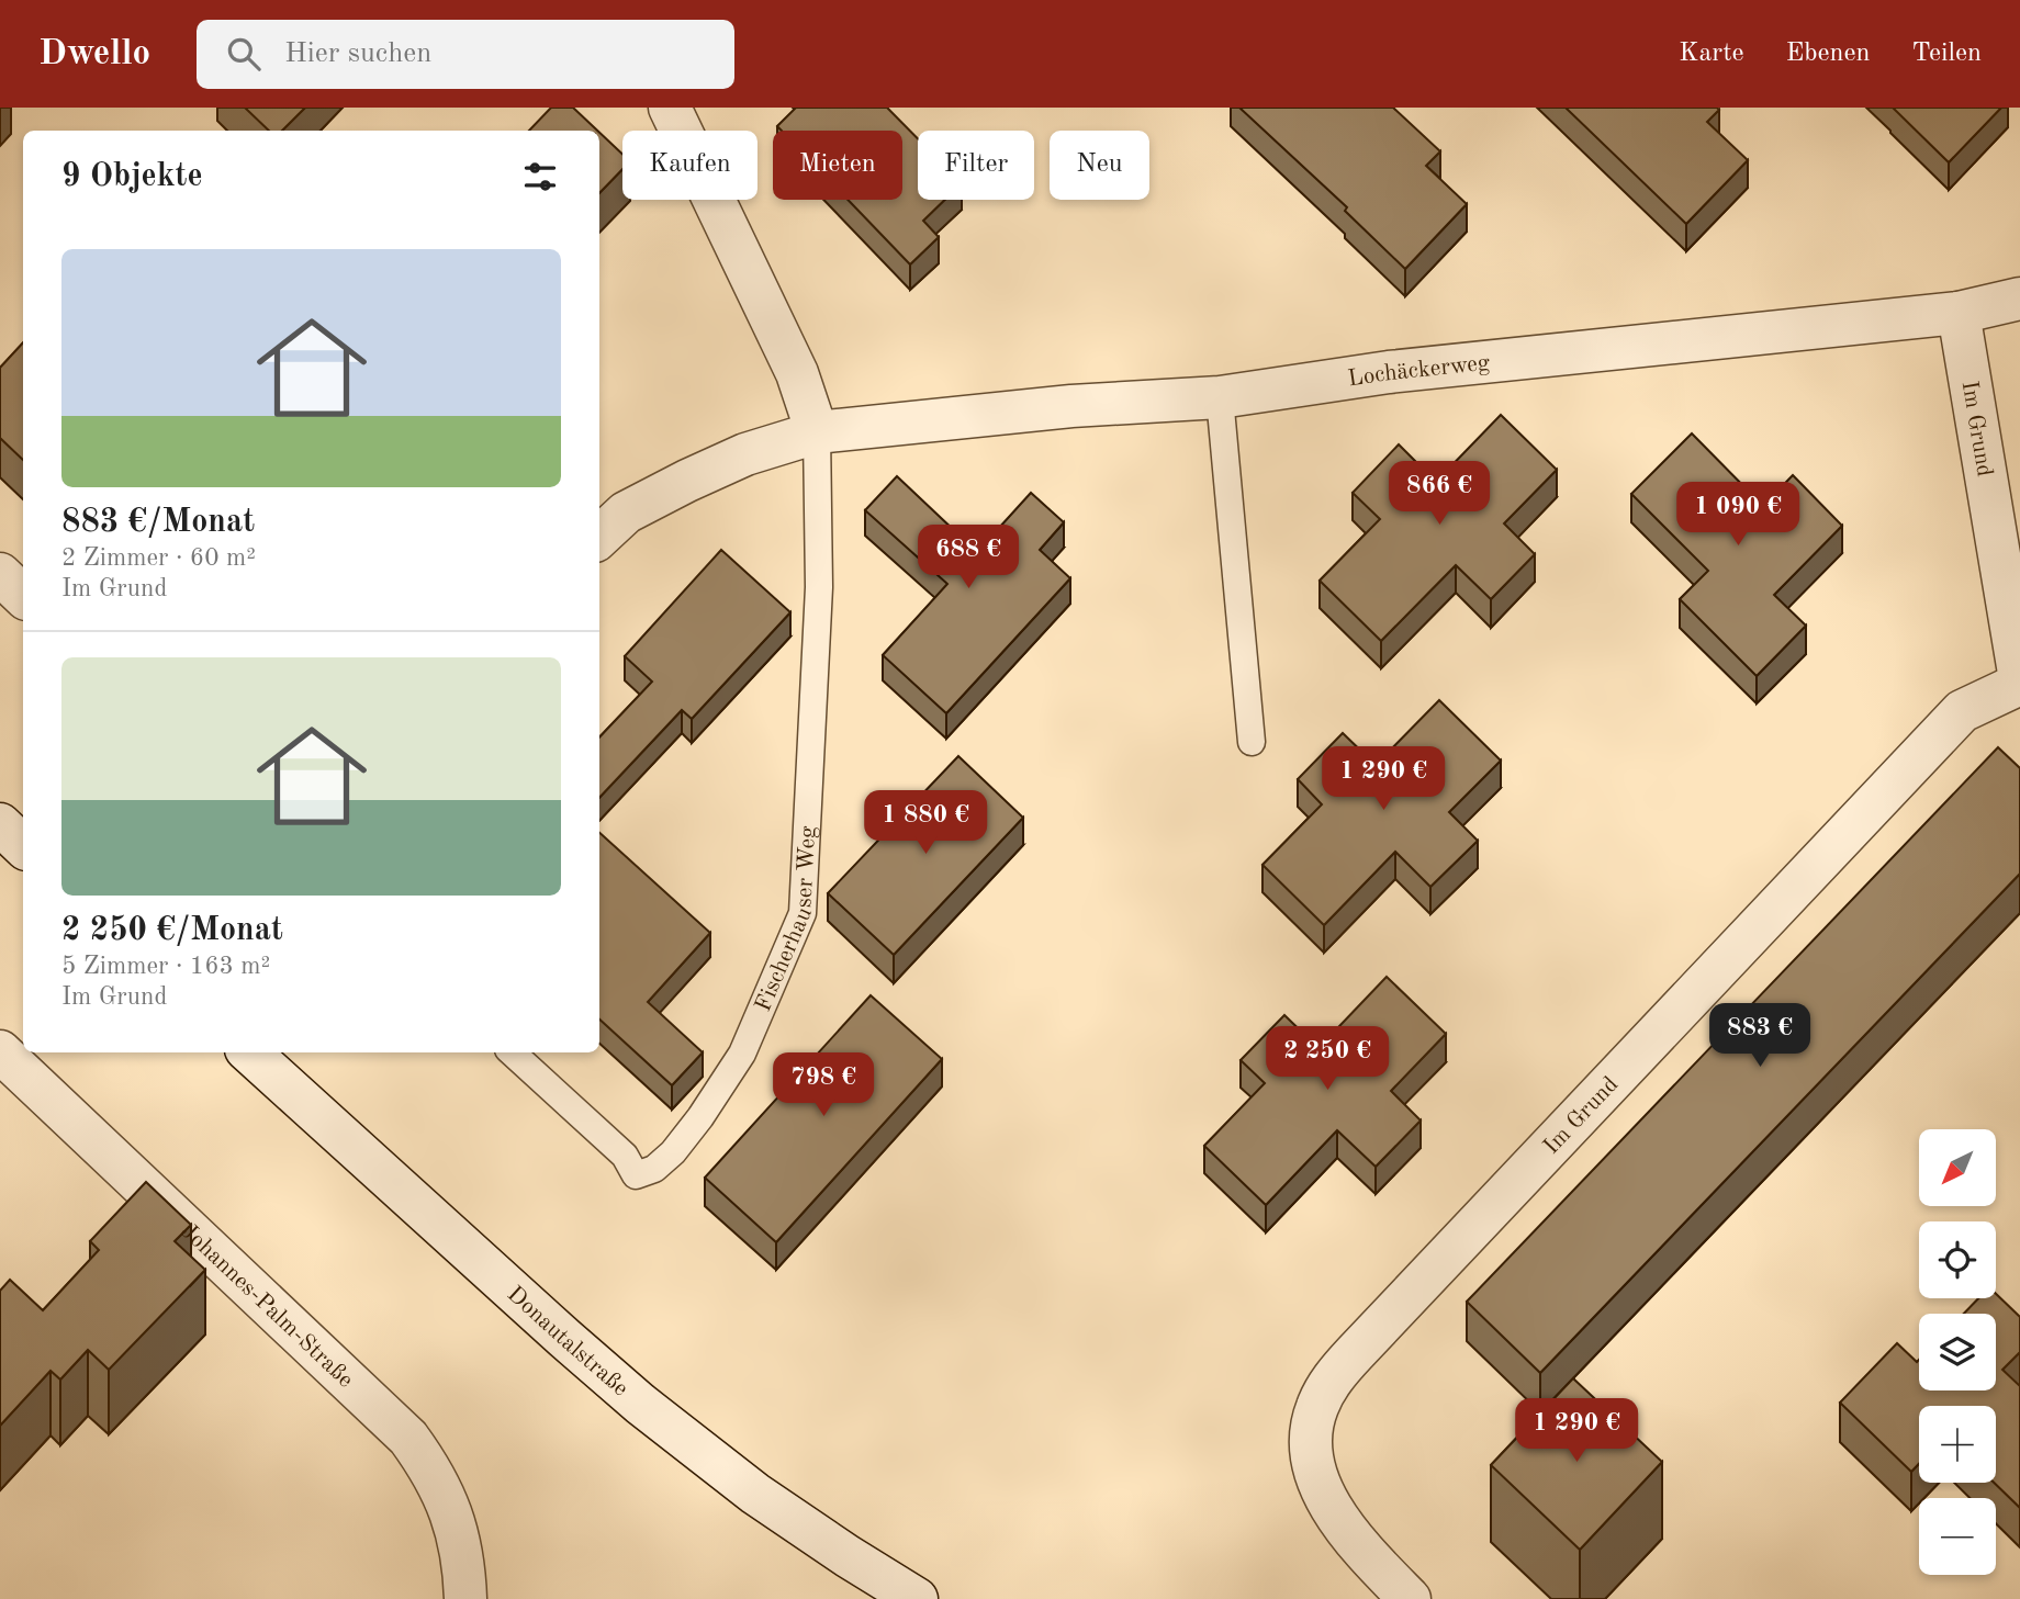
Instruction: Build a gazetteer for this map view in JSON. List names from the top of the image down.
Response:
{
  "streets": {
    "street": [
      "Lochäckerweg",
      "Im Grund",
      "Fischerhauser Weg",
      "Johannes-Palm-Straße",
      "Donautalstraße"
    ]
  },
  "crossings": [
    ["Lochäckerweg", "Im Grund"],
    ["Lochäckerweg", "Fischerhauser Weg"]
  ],
  "north": "bottom left",
  "page": {
    "header": "Dwello",
    "search": "Hier suchen",
    "nav": ["Karte", "Ebenen", "Teilen"],
    "chip": [
      "Kaufen",
      "Mieten",
      "Filter",
      "Neu"
    ],
    "heading": "9 Objekte",
    "list": [
      {
        "name": "883 €/Monat",
        "note": "2 Zimmer · 60 m² · Im Grund"
      },
      {
        "name": "2 250 €/Monat",
        "note": "5 Zimmer · 163 m² · Im Grund"
      }
    ],
    "price": [
      "866 €",
      "1 090 €",
      "688 €",
      "1 290 €",
      "1 880 €",
      "883 €",
      "2 250 €",
      "798 €",
      "1 290 €"
    ],
    "map_buttons": ["+", "−"]
  }
}
